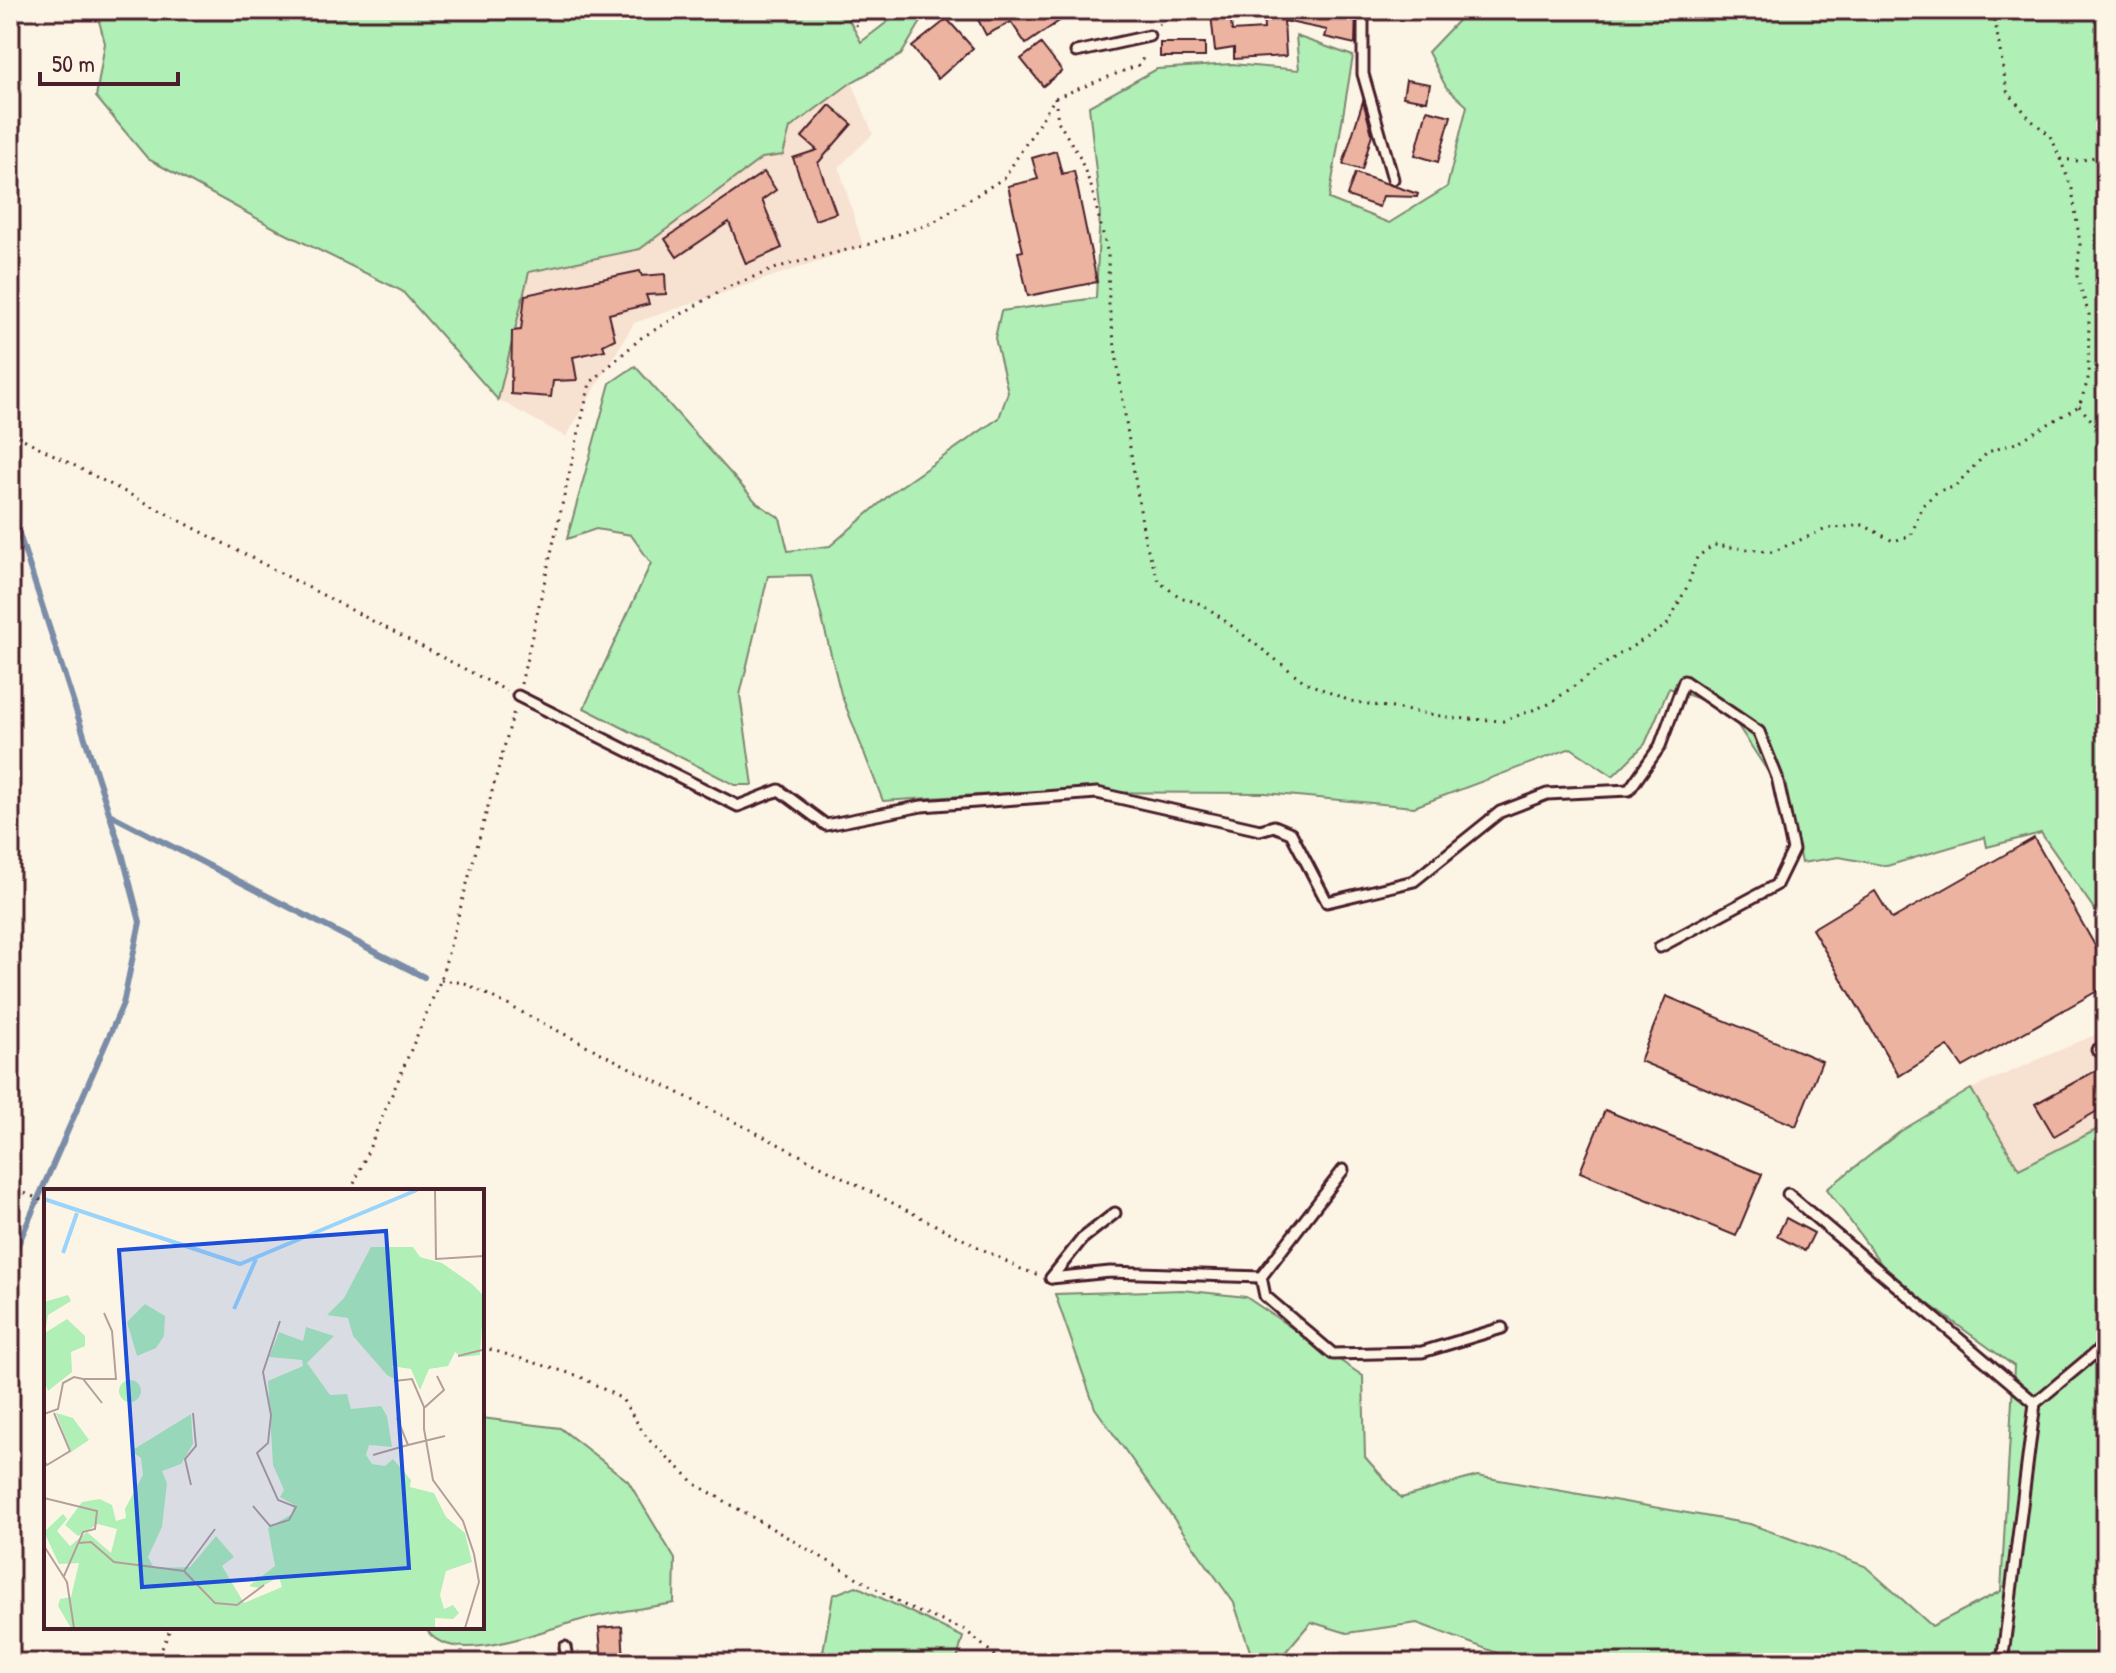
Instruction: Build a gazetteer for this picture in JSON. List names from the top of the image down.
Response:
{
  "scale_bar": "50 m"
}
